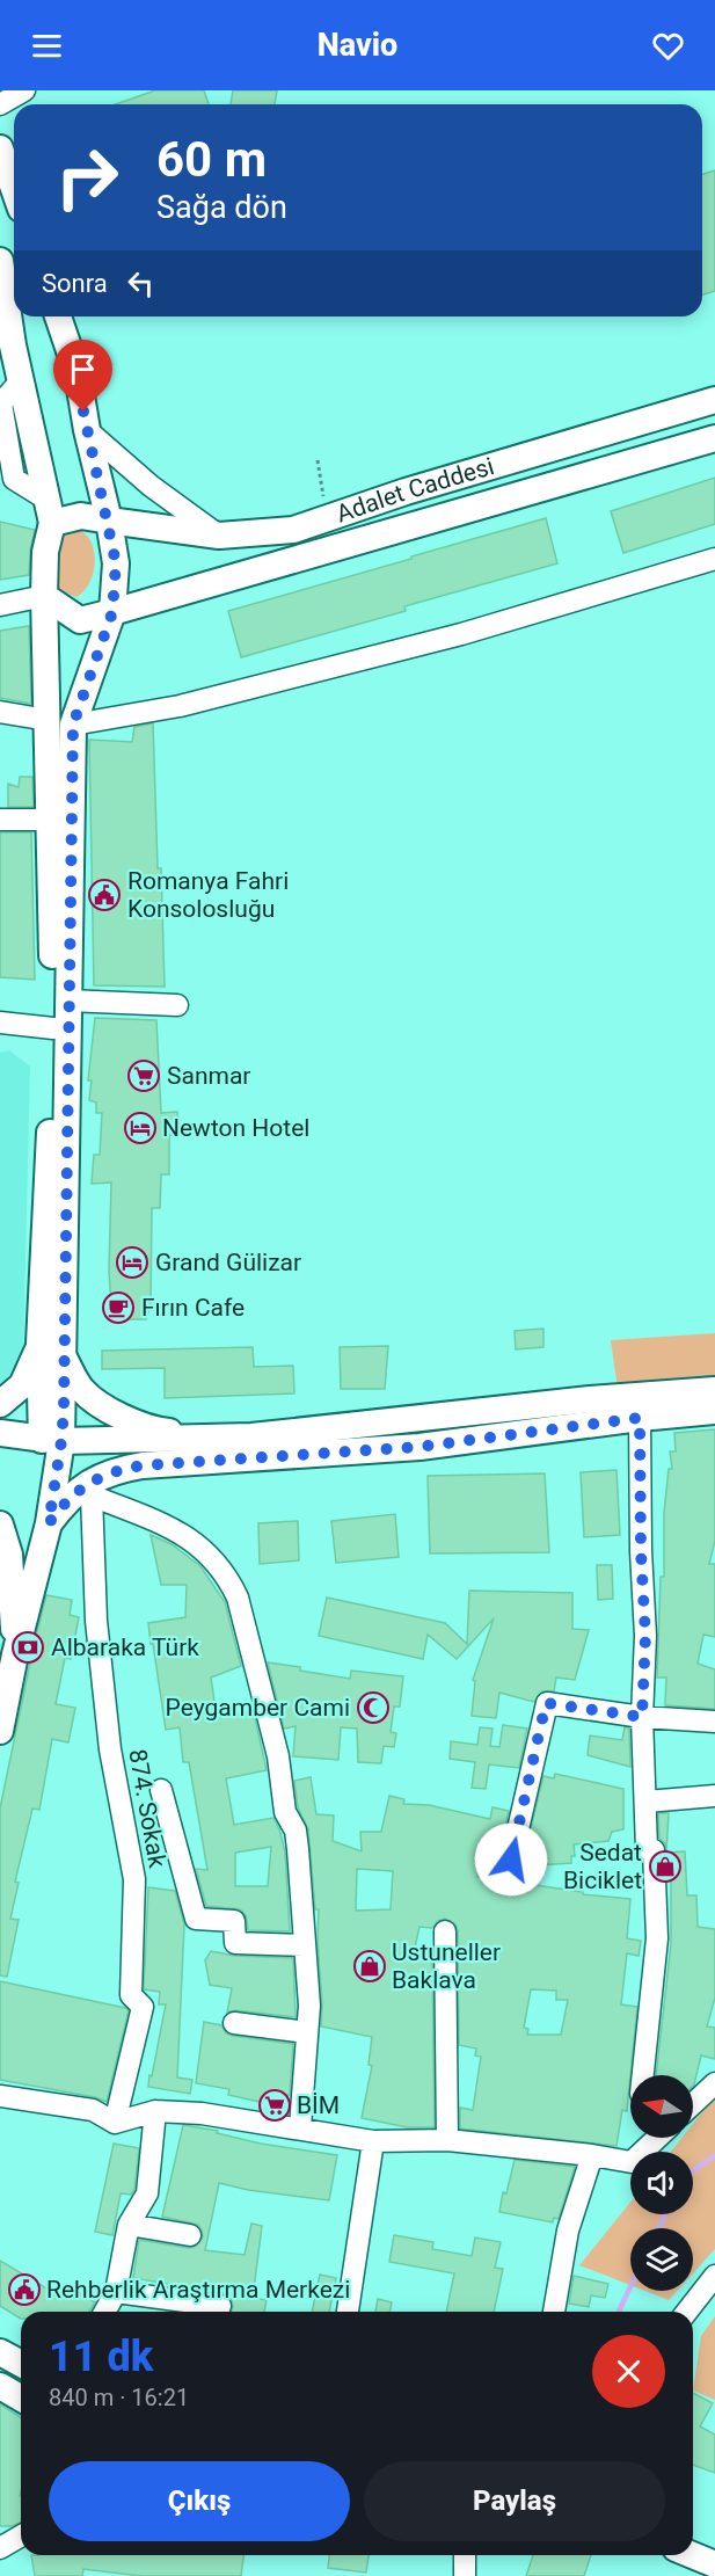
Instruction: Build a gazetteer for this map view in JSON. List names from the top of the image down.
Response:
{
  "streets": {
    "main road": ["Adalet Caddesi"],
    "street": ["874. Sokak"]
  },
  "places": {
    "public building": ["Romanya Fahri Konsolosluğu", "Rehberlik Araştırma Merkezi"],
    "supermarket": ["Sanmar", "BİM"],
    "hotel": ["Newton Hotel", "Grand Gülizar"],
    "cafe": ["Fırın Cafe"],
    "bank": ["Albaraka Türk"],
    "mosque": ["Peygamber Cami"],
    "shop": ["Sedat Biciklet", "Ustuneller Baklava"]
  },
  "north": "left",
  "page": {
    "header": "Navio",
    "turn": ["60 m", "Sağa dön"],
    "then": "Sonra",
    "heading": ["11 dk", "840 m · 16:21"],
    "buttons": ["Çıkış", "Paylaş"]
  }
}
